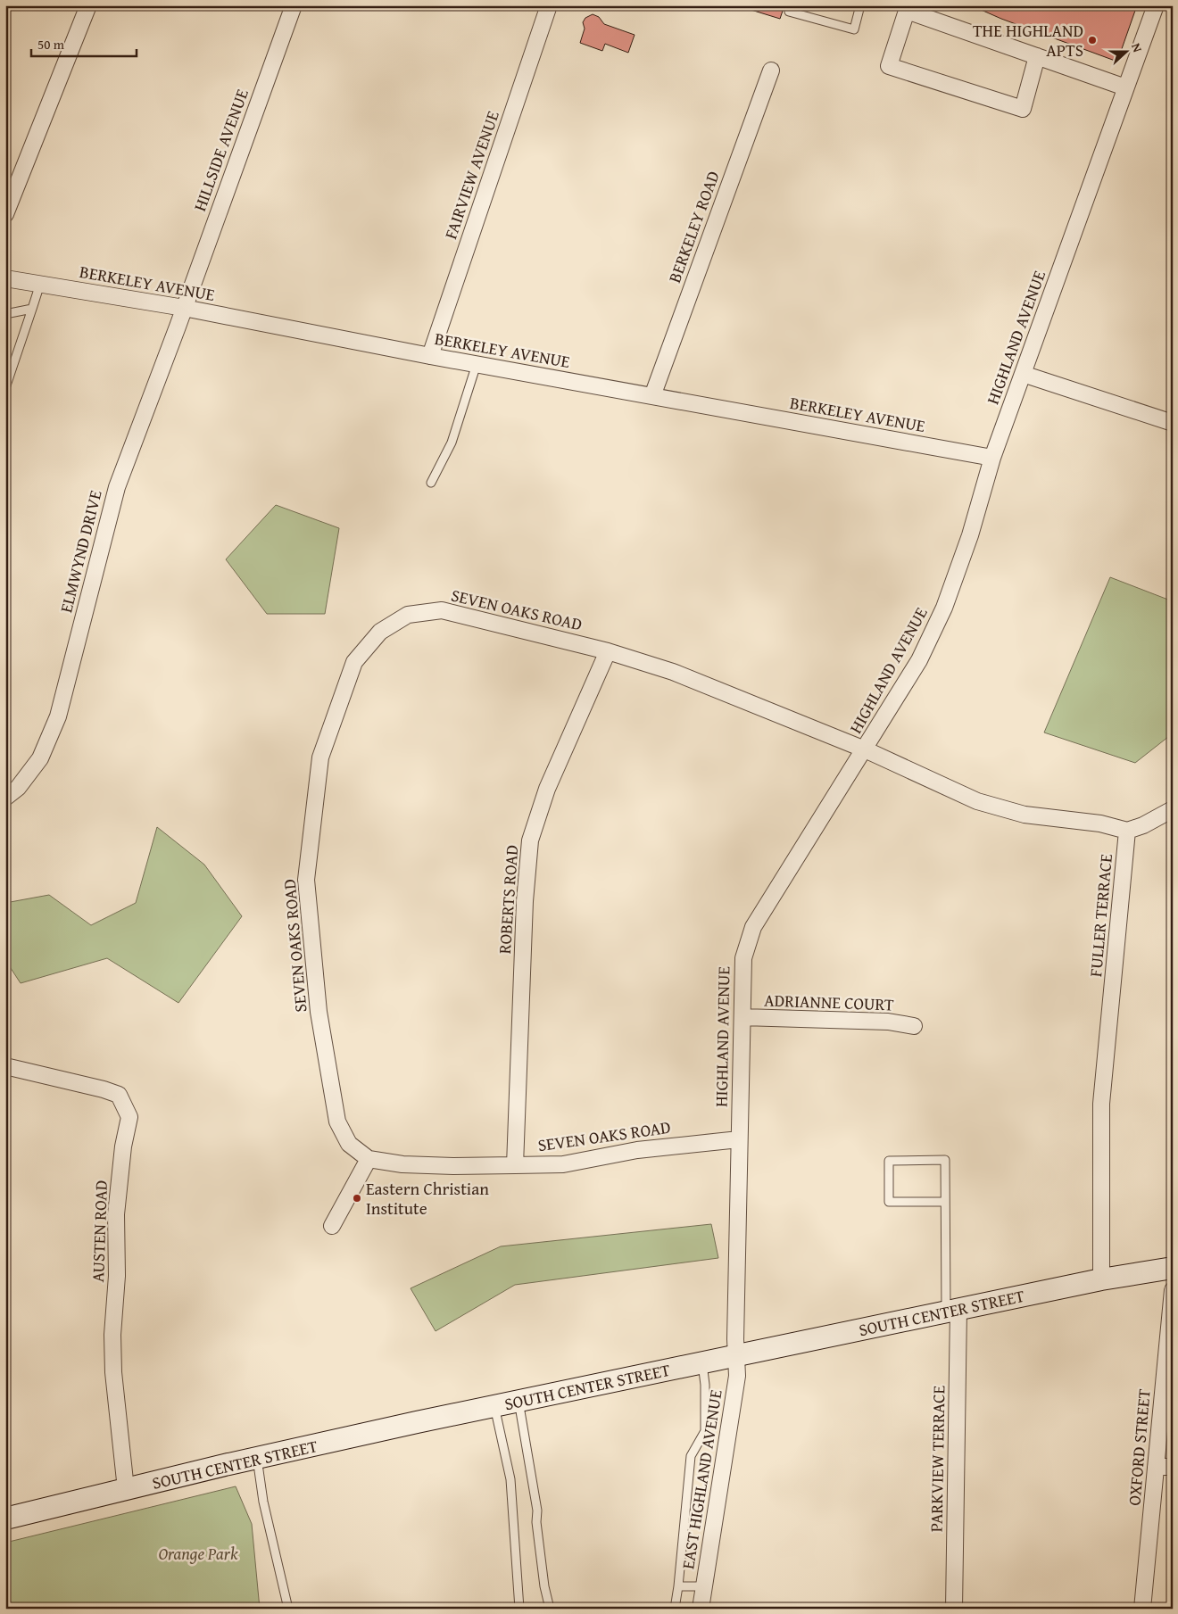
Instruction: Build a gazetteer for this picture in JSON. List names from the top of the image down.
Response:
{
  "streets": {
    "main road": ["SOUTH CENTER STREET"],
    "street": [
      "HILLSIDE AVENUE",
      "FAIRVIEW AVENUE",
      "BERKELEY ROAD",
      "BERKELEY AVENUE",
      "HIGHLAND AVENUE",
      "ELMWYND DRIVE",
      "SEVEN OAKS ROAD",
      "ROBERTS ROAD",
      "FULLER TERRACE",
      "ADRIANNE COURT",
      "AUSTEN ROAD",
      "OXFORD STREET",
      "PARKVIEW TERRACE",
      "EAST HIGHLAND AVENUE"
    ]
  },
  "crossings": [
    ["HILLSIDE AVENUE", "BERKELEY AVENUE"],
    ["HILLSIDE AVENUE", "ELMWYND DRIVE"],
    ["FAIRVIEW AVENUE", "BERKELEY AVENUE"],
    ["BERKELEY ROAD", "BERKELEY AVENUE"],
    ["BERKELEY AVENUE", "HIGHLAND AVENUE"],
    ["BERKELEY AVENUE", "ELMWYND DRIVE"],
    ["HIGHLAND AVENUE", "SEVEN OAKS ROAD"],
    ["HIGHLAND AVENUE", "ADRIANNE COURT"],
    ["HIGHLAND AVENUE", "SOUTH CENTER STREET"],
    ["HIGHLAND AVENUE", "EAST HIGHLAND AVENUE"],
    ["SEVEN OAKS ROAD", "ROBERTS ROAD"],
    ["FULLER TERRACE", "SOUTH CENTER STREET"],
    ["AUSTEN ROAD", "SOUTH CENTER STREET"],
    ["SOUTH CENTER STREET", "PARKVIEW TERRACE"],
    ["SOUTH CENTER STREET", "EAST HIGHLAND AVENUE"]
  ],
  "parks": ["Orange Park"],
  "places": ["THE HIGHLAND APTS", "Eastern Christian Institute"],
  "scale_bar": "50 m",
  "north": "right"
}
